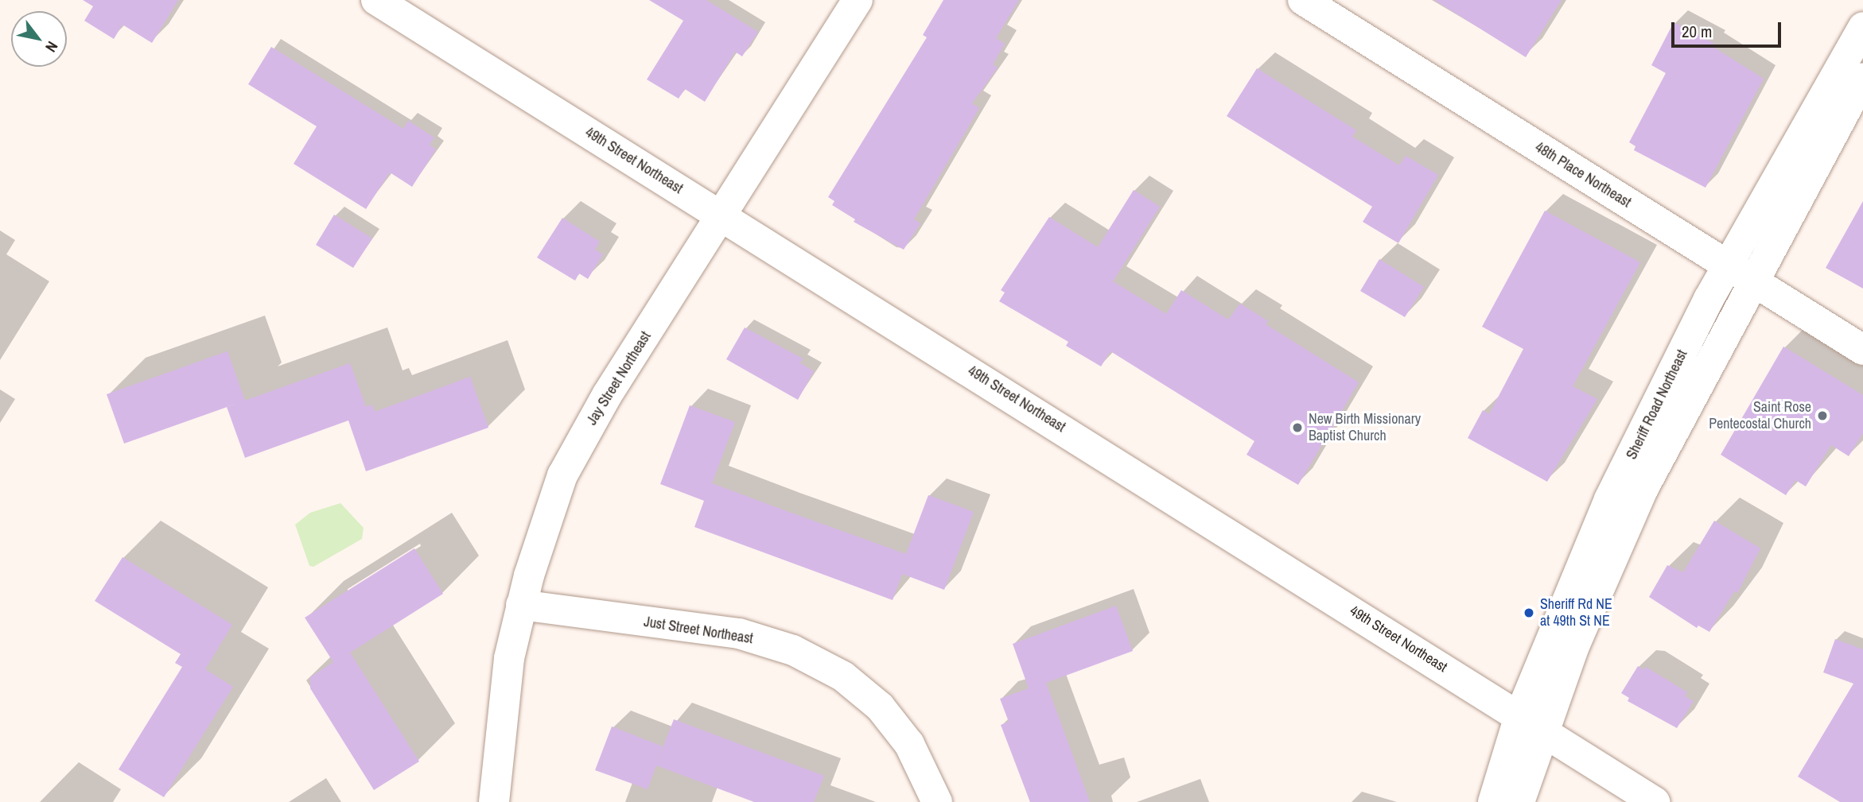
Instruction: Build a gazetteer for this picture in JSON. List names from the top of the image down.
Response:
{
  "streets": {
    "street": [
      "49th Street Northeast",
      "48th Place Northeast",
      "Jay Street Northeast",
      "Sheriff Road Northeast",
      "Just Street Northeast"
    ]
  },
  "crossings": [
    ["49th Street Northeast", "Jay Street Northeast"],
    ["49th Street Northeast", "Sheriff Road Northeast"],
    ["48th Place Northeast", "Sheriff Road Northeast"],
    ["Jay Street Northeast", "Just Street Northeast"]
  ],
  "places": ["Saint Rose Pentecostal Church", "New Birth Missionary Baptist Church", "Sheriff Rd NE at 49th St NE"],
  "scale_bar": "20 m",
  "north": "bottom right"
}
